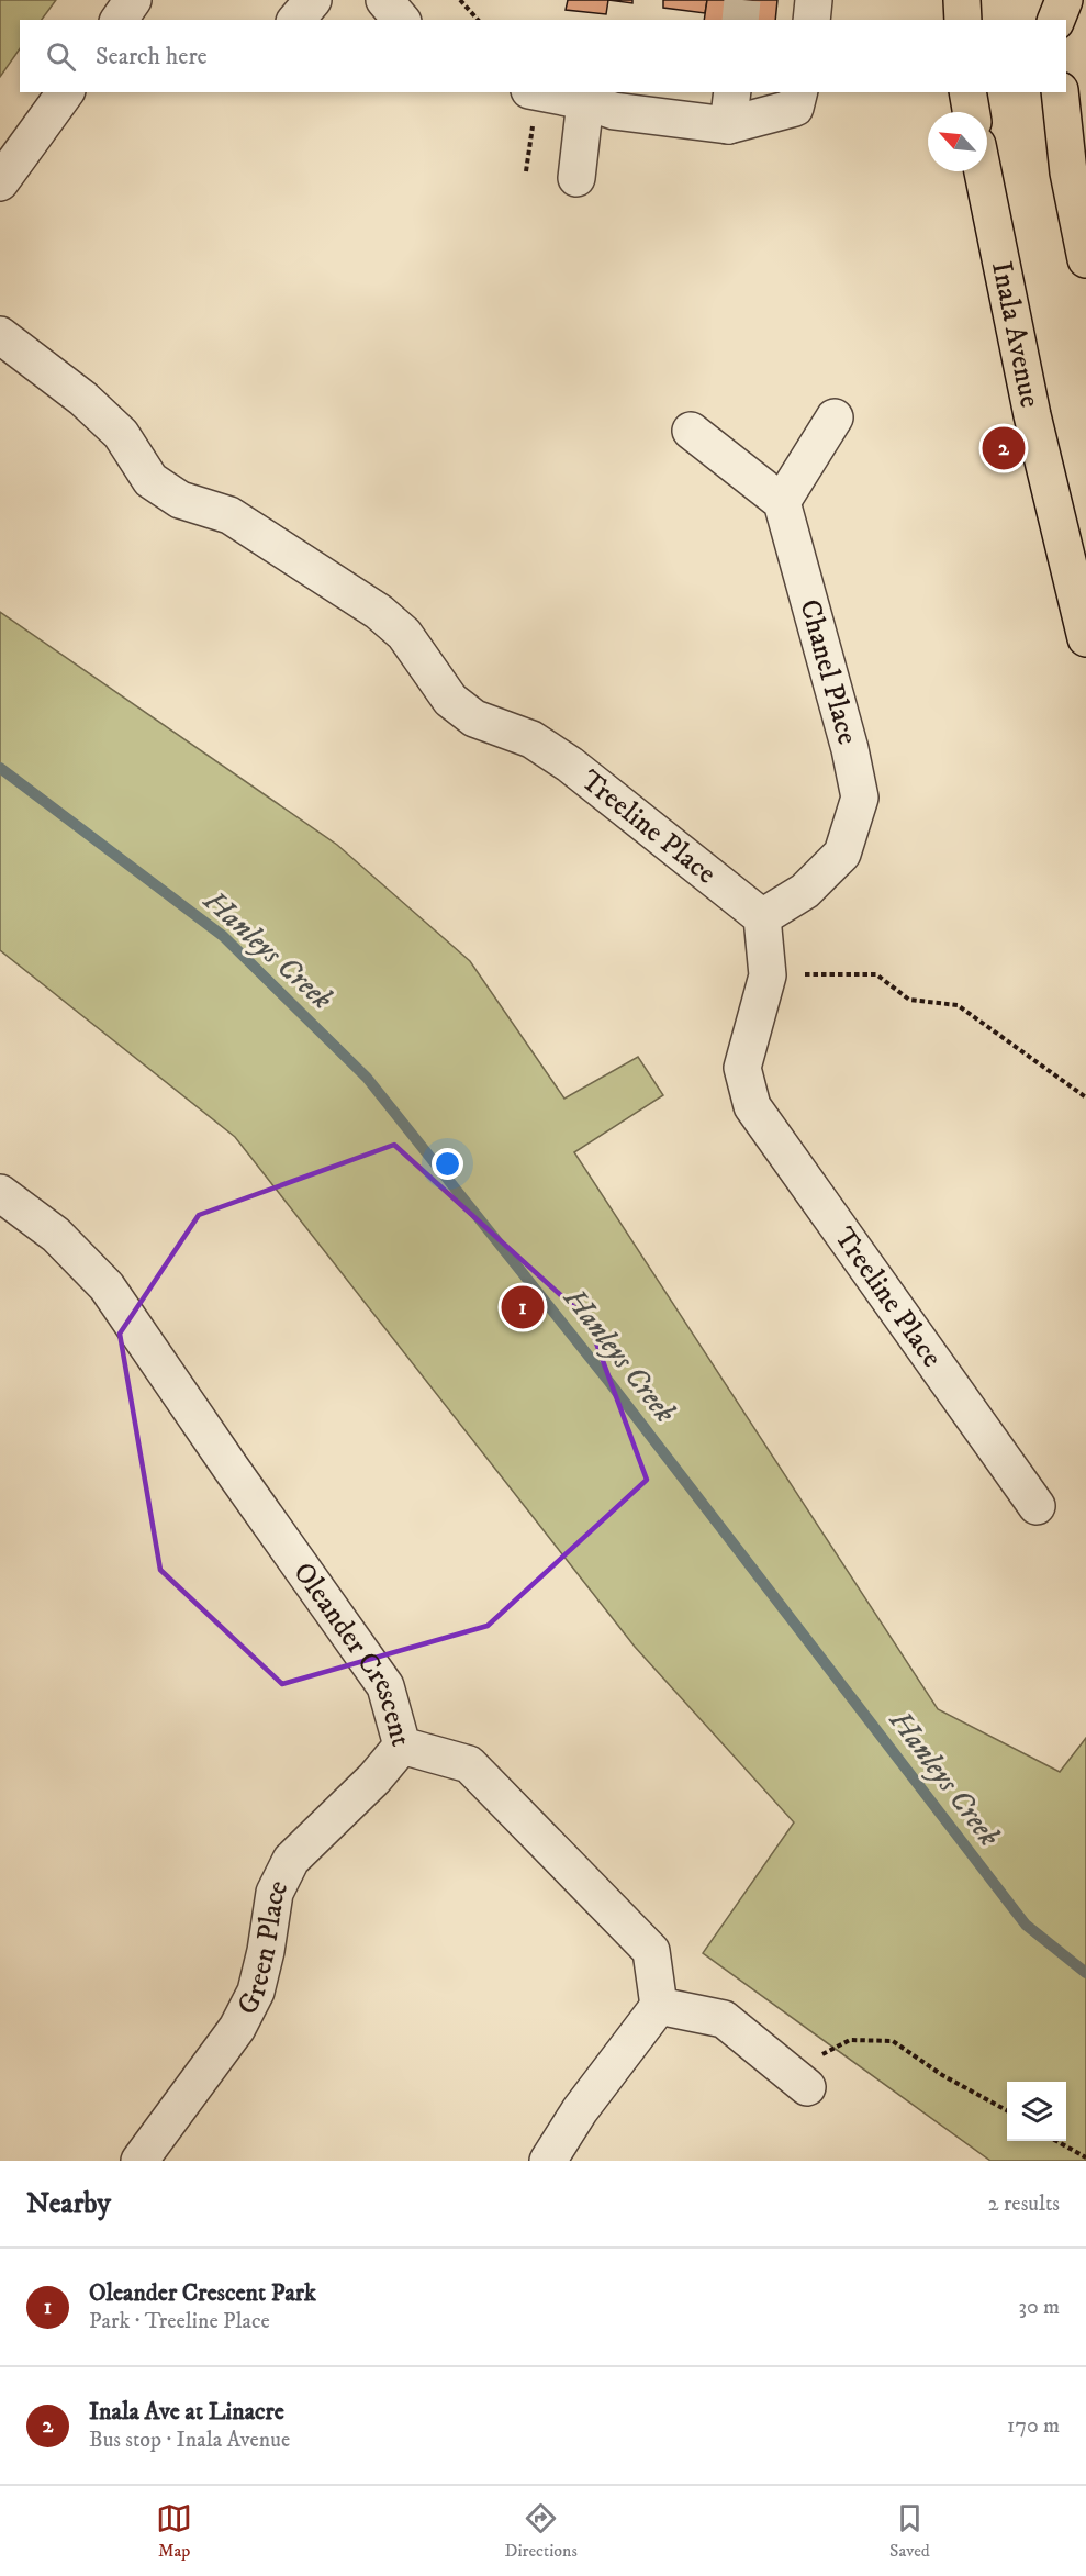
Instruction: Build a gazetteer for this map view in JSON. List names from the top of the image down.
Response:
{
  "streets": {
    "main road": ["Inala Avenue"],
    "street": [
      "Chanel Place",
      "Treeline Place",
      "Oleander Crescent",
      "Green Place"
    ]
  },
  "crossings": [
    ["Chanel Place", "Treeline Place"],
    ["Oleander Crescent", "Green Place"]
  ],
  "water": ["Hanleys Creek"],
  "north": "top left",
  "page": {
    "search": "Search here",
    "pins": ["2", "1"],
    "heading": ["Nearby", "2 results"],
    "list": [
      {
        "mark": "1",
        "name": "Oleander Crescent Park",
        "note": "Park · Treeline Place",
        "value": "30 m"
      },
      {
        "mark": "2",
        "name": "Inala Ave at Linacre",
        "note": "Bus stop · Inala Avenue",
        "value": "170 m"
      }
    ],
    "nav": ["Map", "Directions", "Saved"]
  }
}
